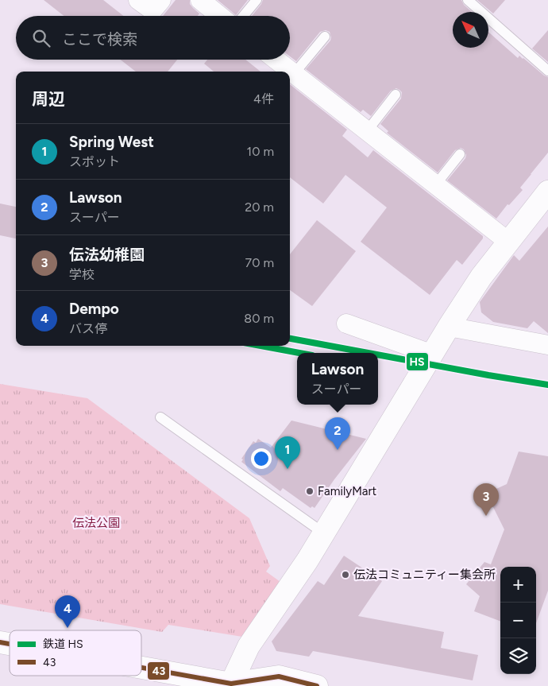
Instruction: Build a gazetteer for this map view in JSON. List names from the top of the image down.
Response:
{
  "parks": ["伝法公園"],
  "places": ["FamilyMart", "伝法コミュニティー集会所"],
  "lines": ["rail line HS", "transit line 43"],
  "legend": ["鉄道 HS", "43"],
  "north": "top left",
  "page": {
    "search": "ここで検索",
    "heading": ["周辺", "4件"],
    "list": [
      {
        "mark": "1",
        "name": "Spring West",
        "note": "スポット",
        "value": "10 m"
      },
      {
        "mark": "2",
        "name": "Lawson",
        "note": "スーパー",
        "value": "20 m"
      },
      {
        "mark": "3",
        "name": "伝法幼稚園",
        "note": "学校",
        "value": "70 m"
      },
      {
        "mark": "4",
        "name": "Dempo",
        "note": "バス停",
        "value": "80 m"
      }
    ],
    "popup": ["Lawson", "スーパー"],
    "pins": [
      "2",
      "1",
      "3",
      "4"
    ],
    "map_buttons": ["+", "−"]
  }
}
